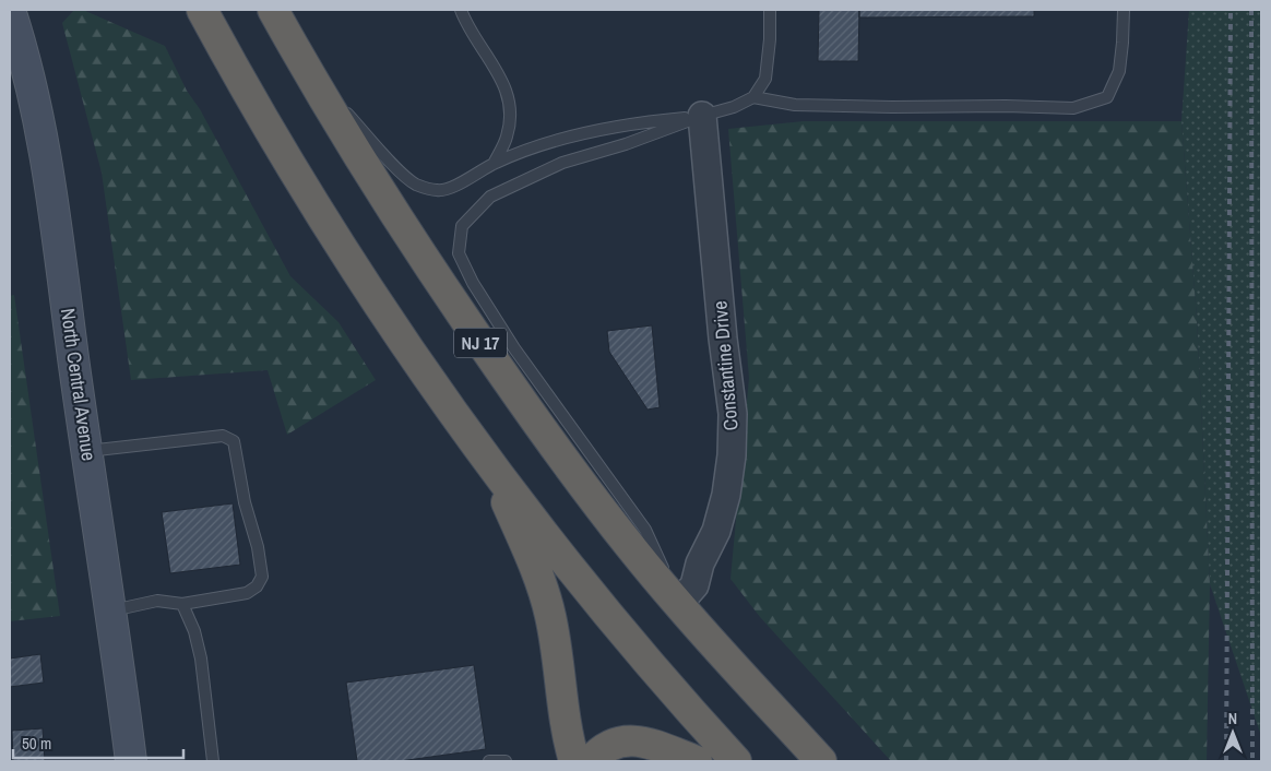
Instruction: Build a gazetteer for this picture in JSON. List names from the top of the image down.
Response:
{
  "streets": {
    "highway": ["NJ 17"],
    "main road": ["North Central Avenue"],
    "street": ["Constantine Drive"]
  },
  "crossings": [
    ["NJ 17", "Constantine Drive"]
  ],
  "scale_bar": "50 m",
  "north": "top"
}
